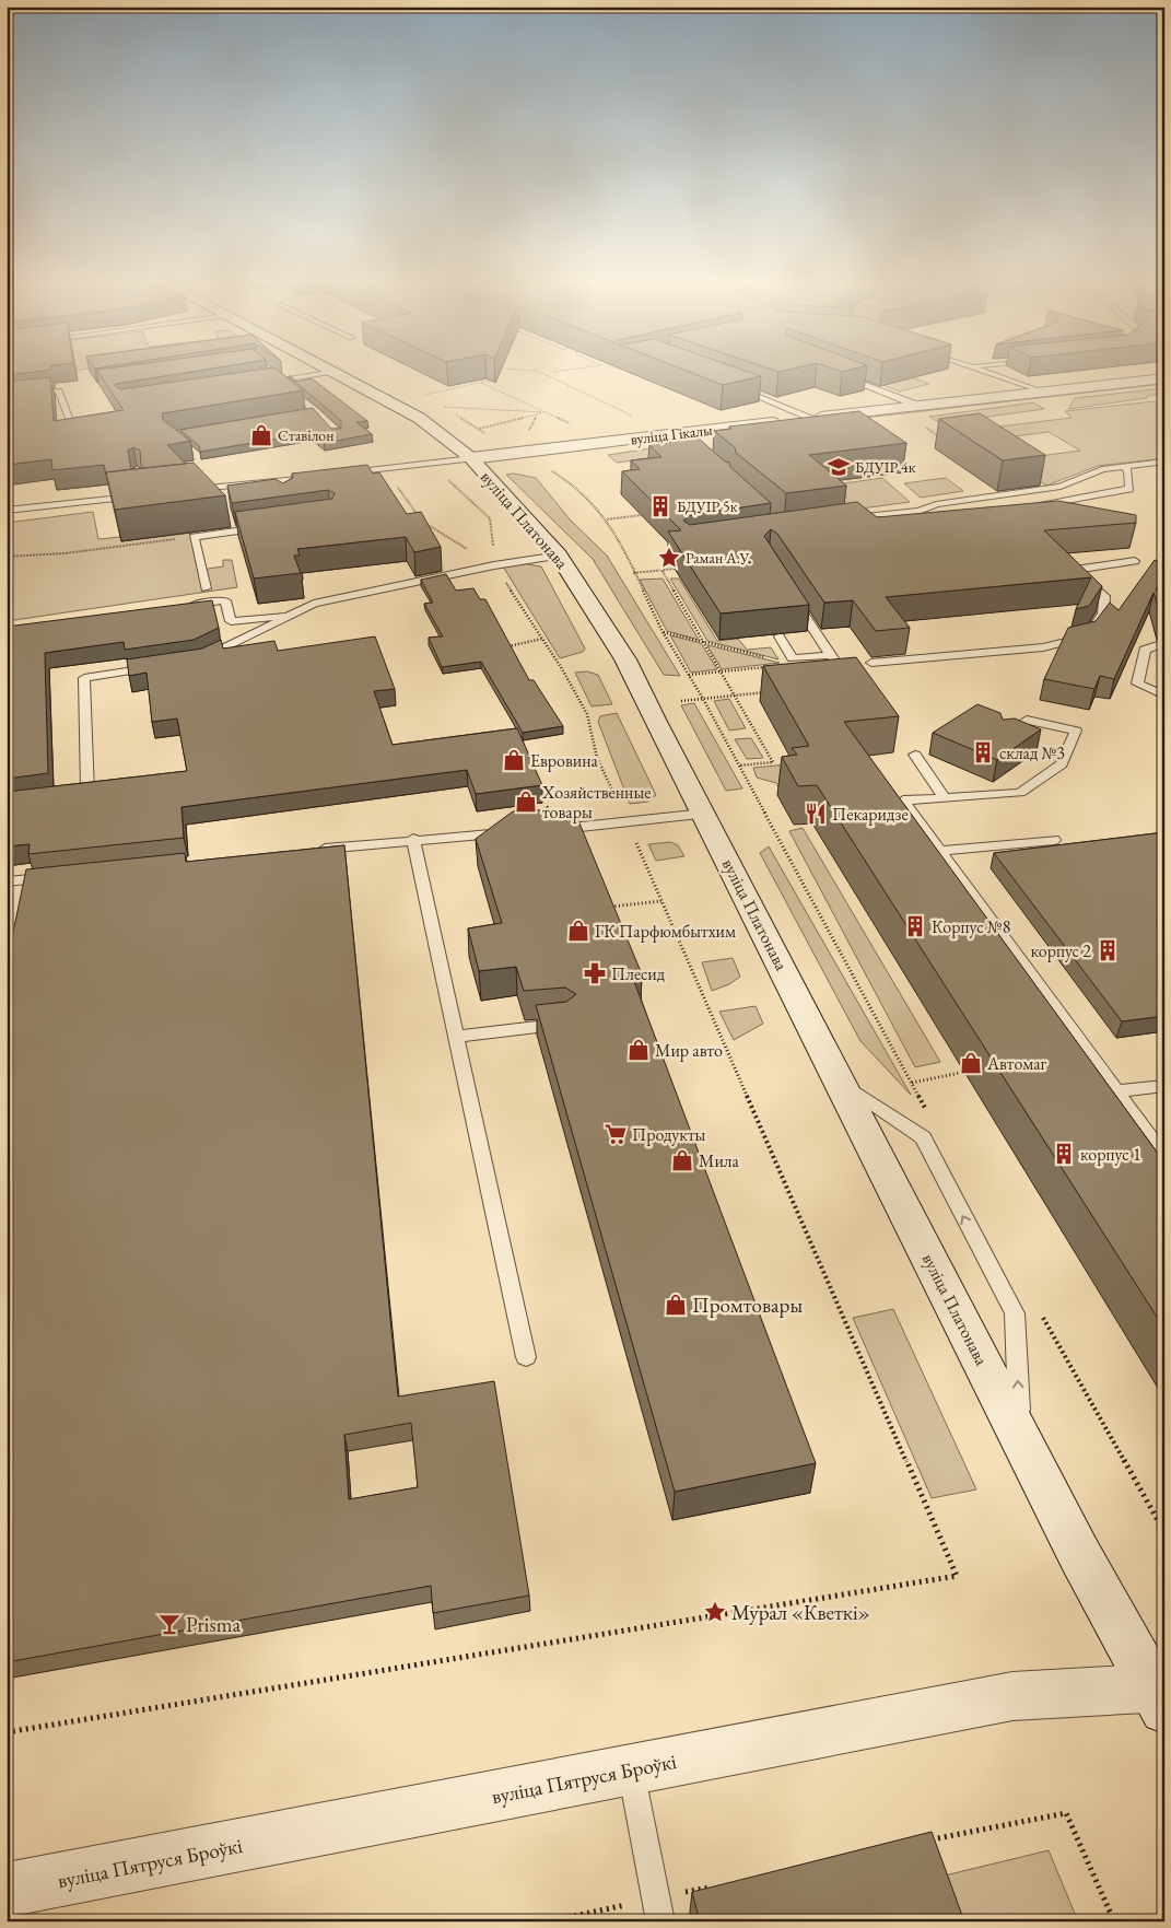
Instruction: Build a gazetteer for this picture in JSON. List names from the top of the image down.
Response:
{
  "streets": {
    "main road": ["вуліца Гікалы", "вуліца Платонава", "вуліца Пятруся Броўкі"]
  },
  "crossings": [
    ["вуліца Гікалы", "вуліца Платонава"],
    ["вуліца Платонава", "вуліца Пятруся Броўкі"]
  ],
  "places": {
    "shop": [
      "Ставілон",
      "Евровина",
      "Хозяйственные товары",
      "ГК Парфюмбытхим",
      "Мир авто",
      "Автомаг",
      "Мила",
      "Промтовары"
    ],
    "school or university": ["БДУІР 4к"],
    "building": [
      "БДУІР 5к",
      "склад №3",
      "Корпус №8",
      "корпус 2",
      "корпус 1"
    ],
    "place": ["Раман А.У.", "Мурал «Кветкі»"],
    "restaurant": ["Пекаридзе"],
    "pharmacy": ["Плесид"],
    "supermarket": ["Продукты"],
    "bar": ["Prisma"]
  }
}
